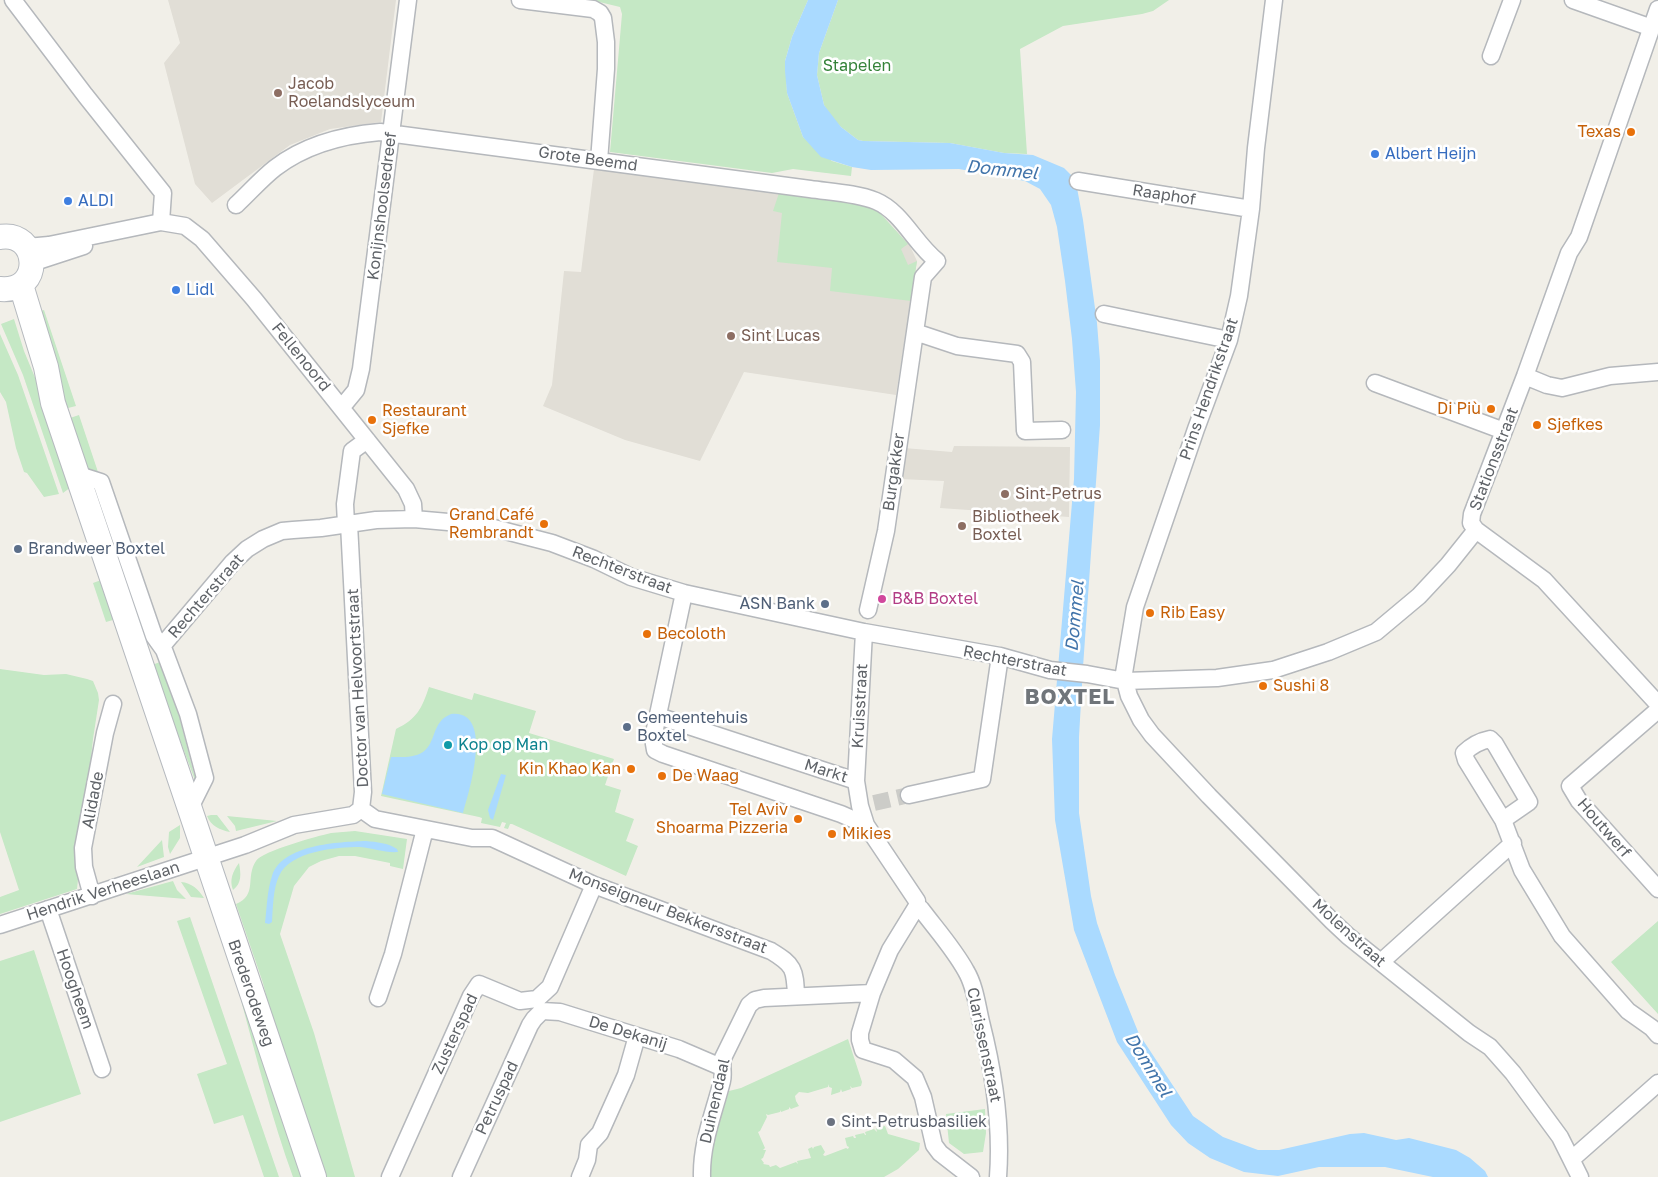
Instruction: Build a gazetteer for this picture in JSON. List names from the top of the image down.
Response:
{
  "streets": {
    "main road": ["Brederodeweg"],
    "street": [
      "Grote Beemd",
      "Raaphof",
      "Konijnshoolsedreef",
      "Fellenoord",
      "Prins Hendrikstraat",
      "Stationsstraat",
      "Burgakker",
      "Rechterstraat",
      "Doctor van Helvoortstraat",
      "Kruisstraat",
      "Markt",
      "Alidade",
      "Houtwerf",
      "Hendrik Verheeslaan",
      "Monseigneur Bekkersstraat",
      "Molenstraat",
      "Hoogheem",
      "De Dekanij",
      "Zusterspad",
      "Clarissenstraat",
      "Petruspad",
      "Duinendaal"
    ]
  },
  "crossings": [
    ["Grote Beemd", "Konijnshoolsedreef"],
    ["Grote Beemd", "Burgakker"],
    ["Raaphof", "Prins Hendrikstraat"],
    ["Konijnshoolsedreef", "Fellenoord"],
    ["Fellenoord", "Rechterstraat"],
    ["Fellenoord", "Doctor van Helvoortstraat"],
    ["Prins Hendrikstraat", "Stationsstraat"],
    ["Prins Hendrikstraat", "Rechterstraat"],
    ["Prins Hendrikstraat", "Molenstraat"],
    ["Stationsstraat", "Rechterstraat"],
    ["Stationsstraat", "Molenstraat"],
    ["Rechterstraat", "Doctor van Helvoortstraat"],
    ["Rechterstraat", "Kruisstraat"],
    ["Rechterstraat", "Molenstraat"],
    ["Doctor van Helvoortstraat", "Hendrik Verheeslaan"],
    ["Doctor van Helvoortstraat", "Monseigneur Bekkersstraat"],
    ["Doctor van Helvoortstraat", "Brederodeweg"],
    ["Kruisstraat", "Markt"],
    ["Markt", "Clarissenstraat"],
    ["Alidade", "Hendrik Verheeslaan"],
    ["Hendrik Verheeslaan", "Hoogheem"],
    ["Hendrik Verheeslaan", "Brederodeweg"],
    ["Monseigneur Bekkersstraat", "Zusterspad"],
    ["Monseigneur Bekkersstraat", "Duinendaal"],
    ["De Dekanij", "Petruspad"],
    ["De Dekanij", "Duinendaal"]
  ],
  "districts": ["BOXTEL"],
  "water": ["Dommel"],
  "parks": ["Stapelen"],
  "places": [
    "Jacob Roelandslyceum",
    "Texas",
    "Albert Heijn",
    "ALDI",
    "Lidl",
    "Sint Lucas",
    "Di Più",
    "Restaurant Sjefke",
    "Sjefkes",
    "Sint-Petrus",
    "Grand Café Rembrandt",
    "Bibliotheek Boxtel",
    "Brandweer Boxtel",
    "B&B Boxtel",
    "ASN Bank",
    "Rib Easy",
    "Becoloth",
    "Sushi 8",
    "Gemeentehuis Boxtel",
    "Kop op Man",
    "Kin Khao Kan",
    "De Waag",
    "Tel Aviv Shoarma Pizzeria",
    "Mikies",
    "Sint-Petrusbasiliek"
  ]
}
